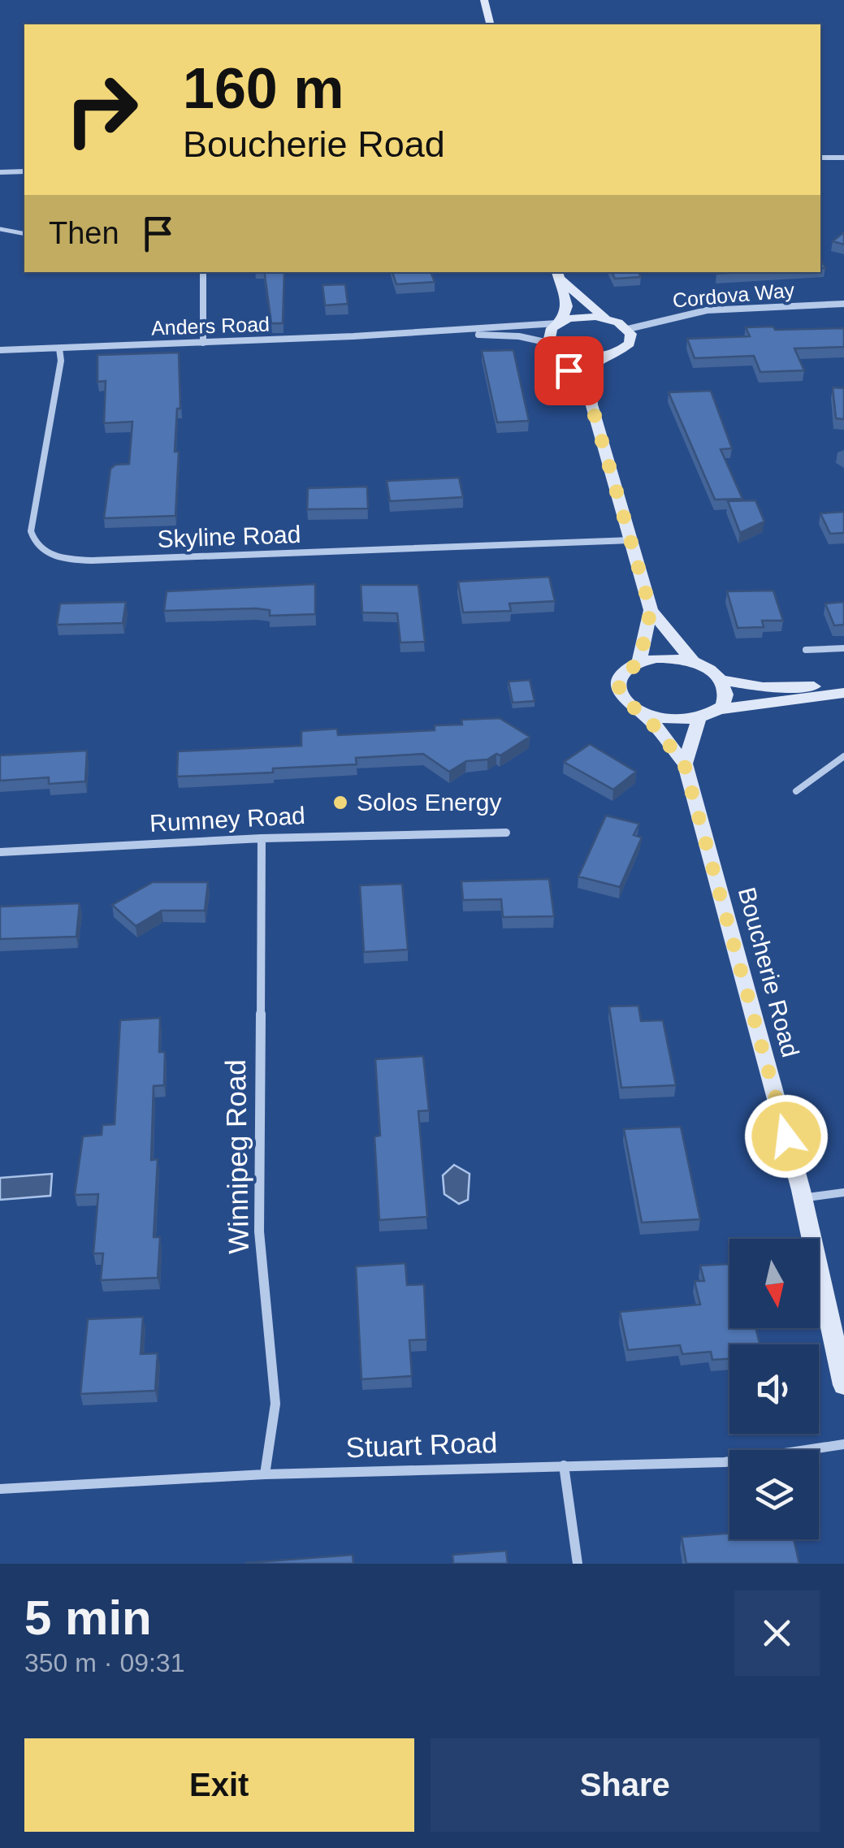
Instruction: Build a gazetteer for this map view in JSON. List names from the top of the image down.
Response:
{
  "streets": {
    "main road": ["Boucherie Road"],
    "street": [
      "Cordova Way",
      "Anders Road",
      "Skyline Road",
      "Rumney Road",
      "Winnipeg Road",
      "Stuart Road"
    ]
  },
  "crossings": [
    ["Anders Road", "Skyline Road"],
    ["Anders Road", "Boucherie Road"],
    ["Skyline Road", "Boucherie Road"],
    ["Rumney Road", "Winnipeg Road"],
    ["Winnipeg Road", "Stuart Road"]
  ],
  "places": ["Solos Energy"],
  "north": "bottom",
  "page": {
    "turn": ["160 m", "Boucherie Road"],
    "then": "Then",
    "heading": ["5 min", "350 m · 09:31"],
    "buttons": ["Exit", "Share"]
  }
}
